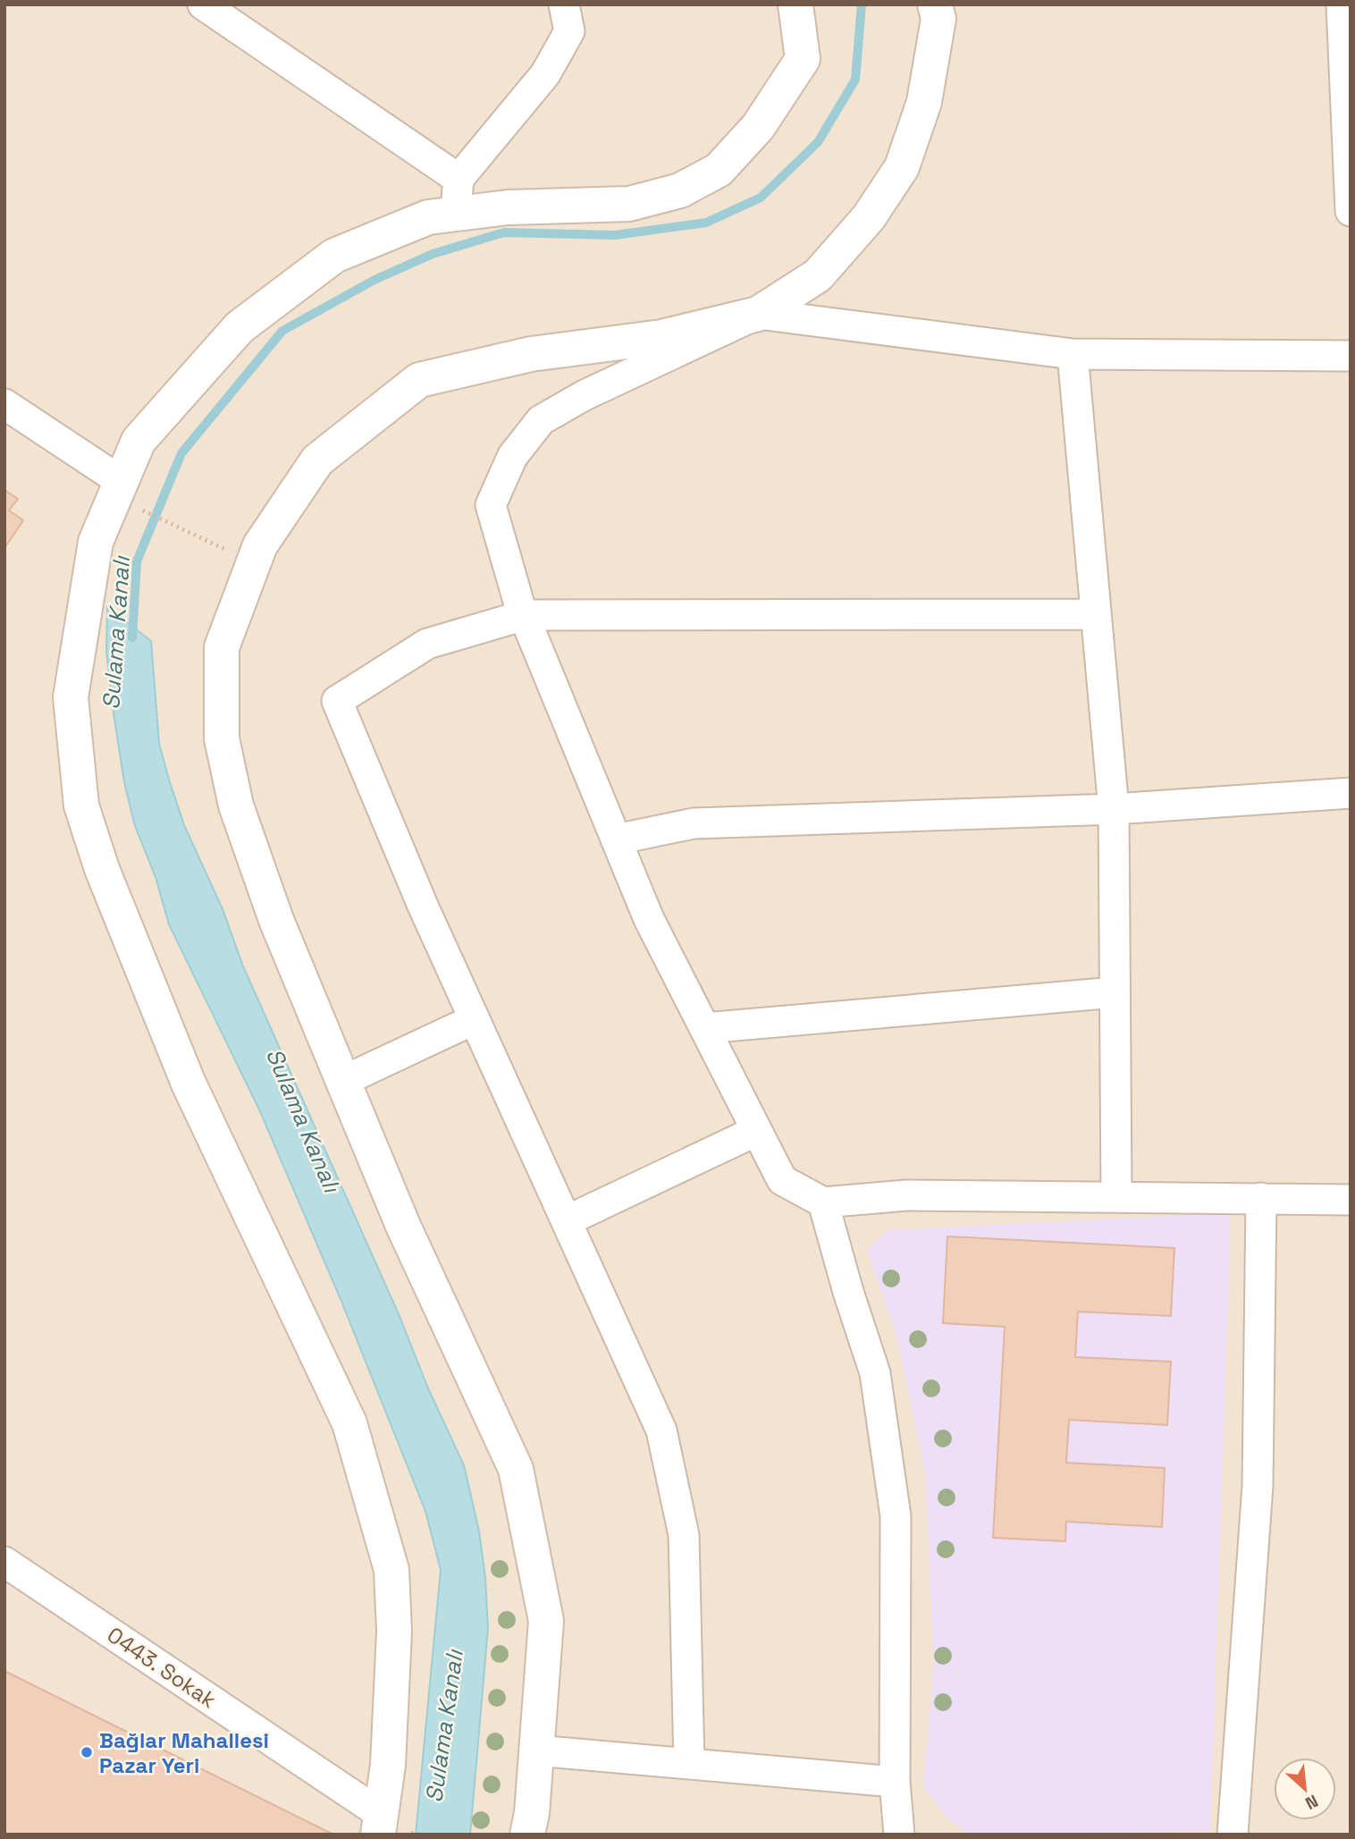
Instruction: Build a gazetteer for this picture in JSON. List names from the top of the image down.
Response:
{
  "streets": {
    "street": ["0443. Sokak"]
  },
  "water": ["Sulama Kanalı"],
  "places": ["Bağlar Mahallesi Pazar Yeri"],
  "north": "bottom right"
}
